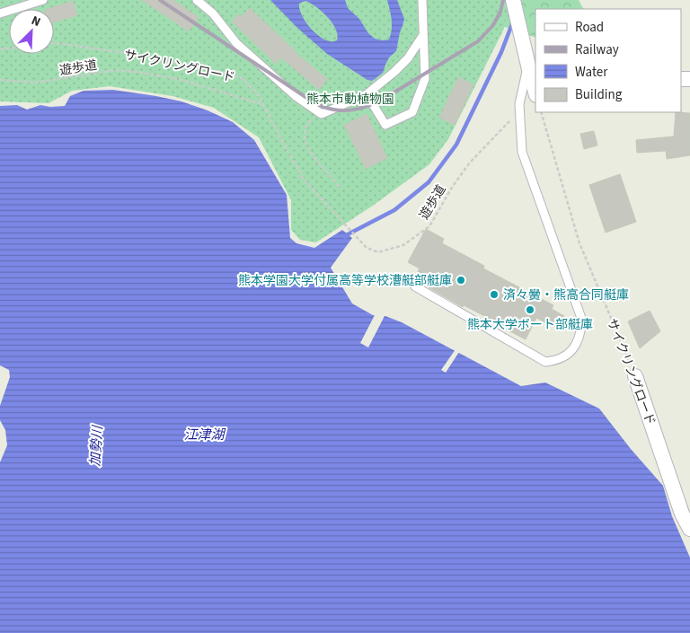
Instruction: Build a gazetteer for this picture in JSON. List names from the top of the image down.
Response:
{
  "streets": {
    "street": ["サイクリングロード"],
    "path": ["遊歩道"]
  },
  "crossings": [
    ["サイクリングロード", "遊歩道"]
  ],
  "water": ["江津湖", "加勢川"],
  "parks": ["熊本市動植物園"],
  "places": ["熊本学園大学付属高等学校漕艇部艇庫", "済々黌・熊高合同艇庫", "熊本大学ボート部艇庫"],
  "legend": [
    "Road",
    "Railway",
    "Water",
    "Building"
  ],
  "north": "top right"
}
